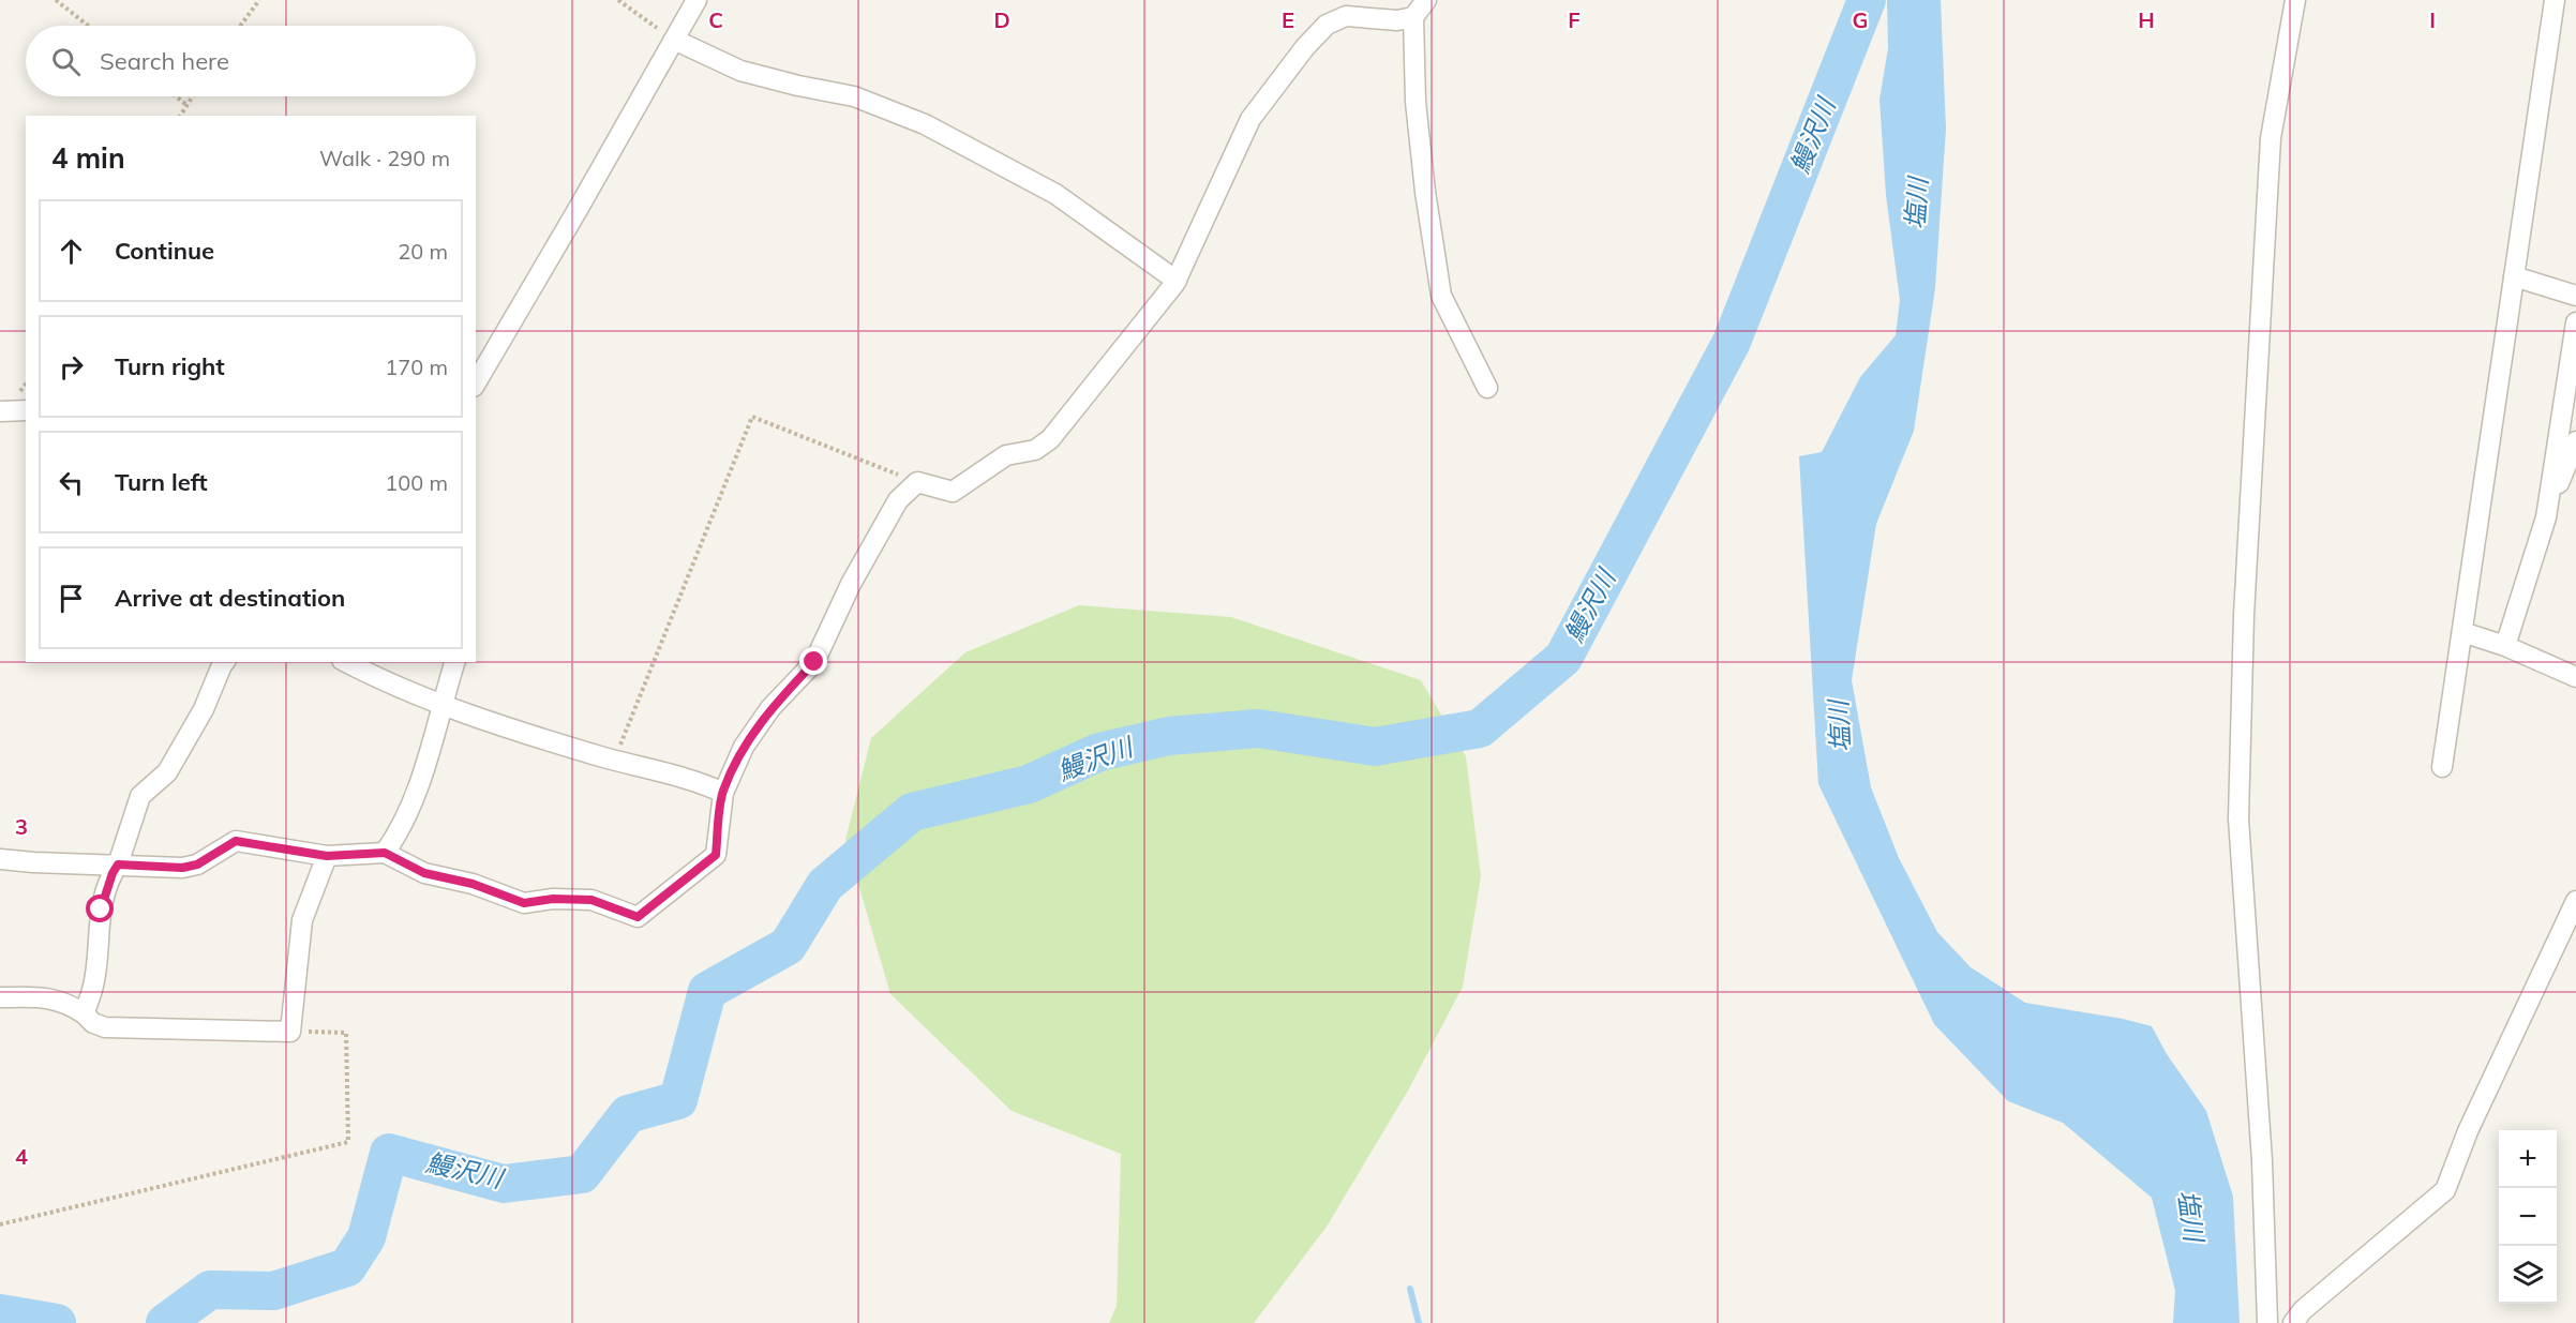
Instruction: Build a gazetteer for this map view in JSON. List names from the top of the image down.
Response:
{
  "water": ["鰻沢川", "塩川"],
  "page": {
    "search": "Search here",
    "heading": ["4 min", "Walk · 290 m"],
    "list": [
      ["Continue", "20 m"],
      ["Turn right", "170 m"],
      ["Turn left", "100 m"],
      "Arrive at destination"
    ],
    "map_buttons": ["+", "−"]
  },
  "grid": {
    "columns": [
      "C",
      "D",
      "E",
      "F",
      "G",
      "H",
      "I"
    ],
    "rows": ["3", "4"]
  }
}
